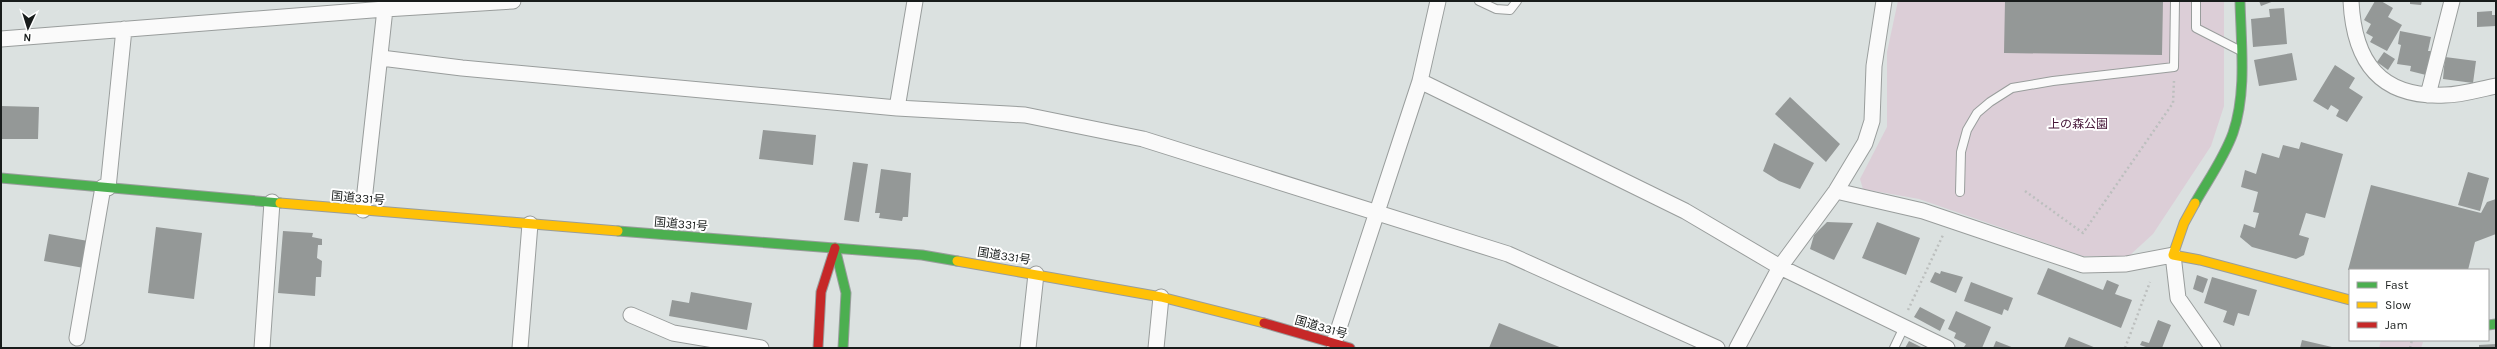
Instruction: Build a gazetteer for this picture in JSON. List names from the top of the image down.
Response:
{
  "streets": {
    "main road": ["国道331号"]
  },
  "parks": ["上の森公園"],
  "legend": ["Fast", "Slow", "Jam"],
  "north": "bottom"
}
